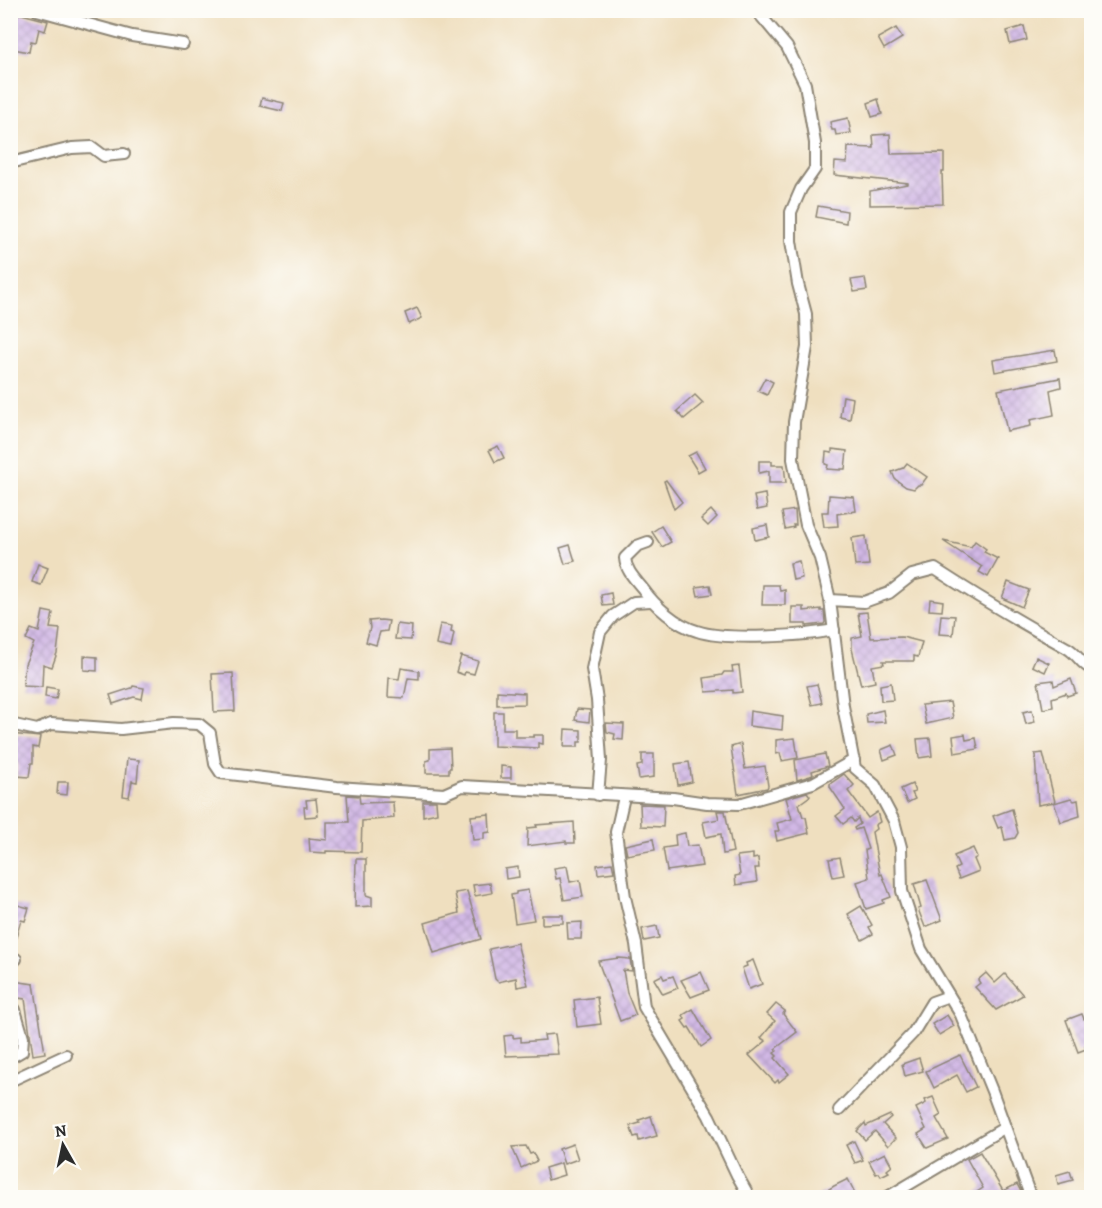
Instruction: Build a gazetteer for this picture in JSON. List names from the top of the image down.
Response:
{
  "north": "top"
}
